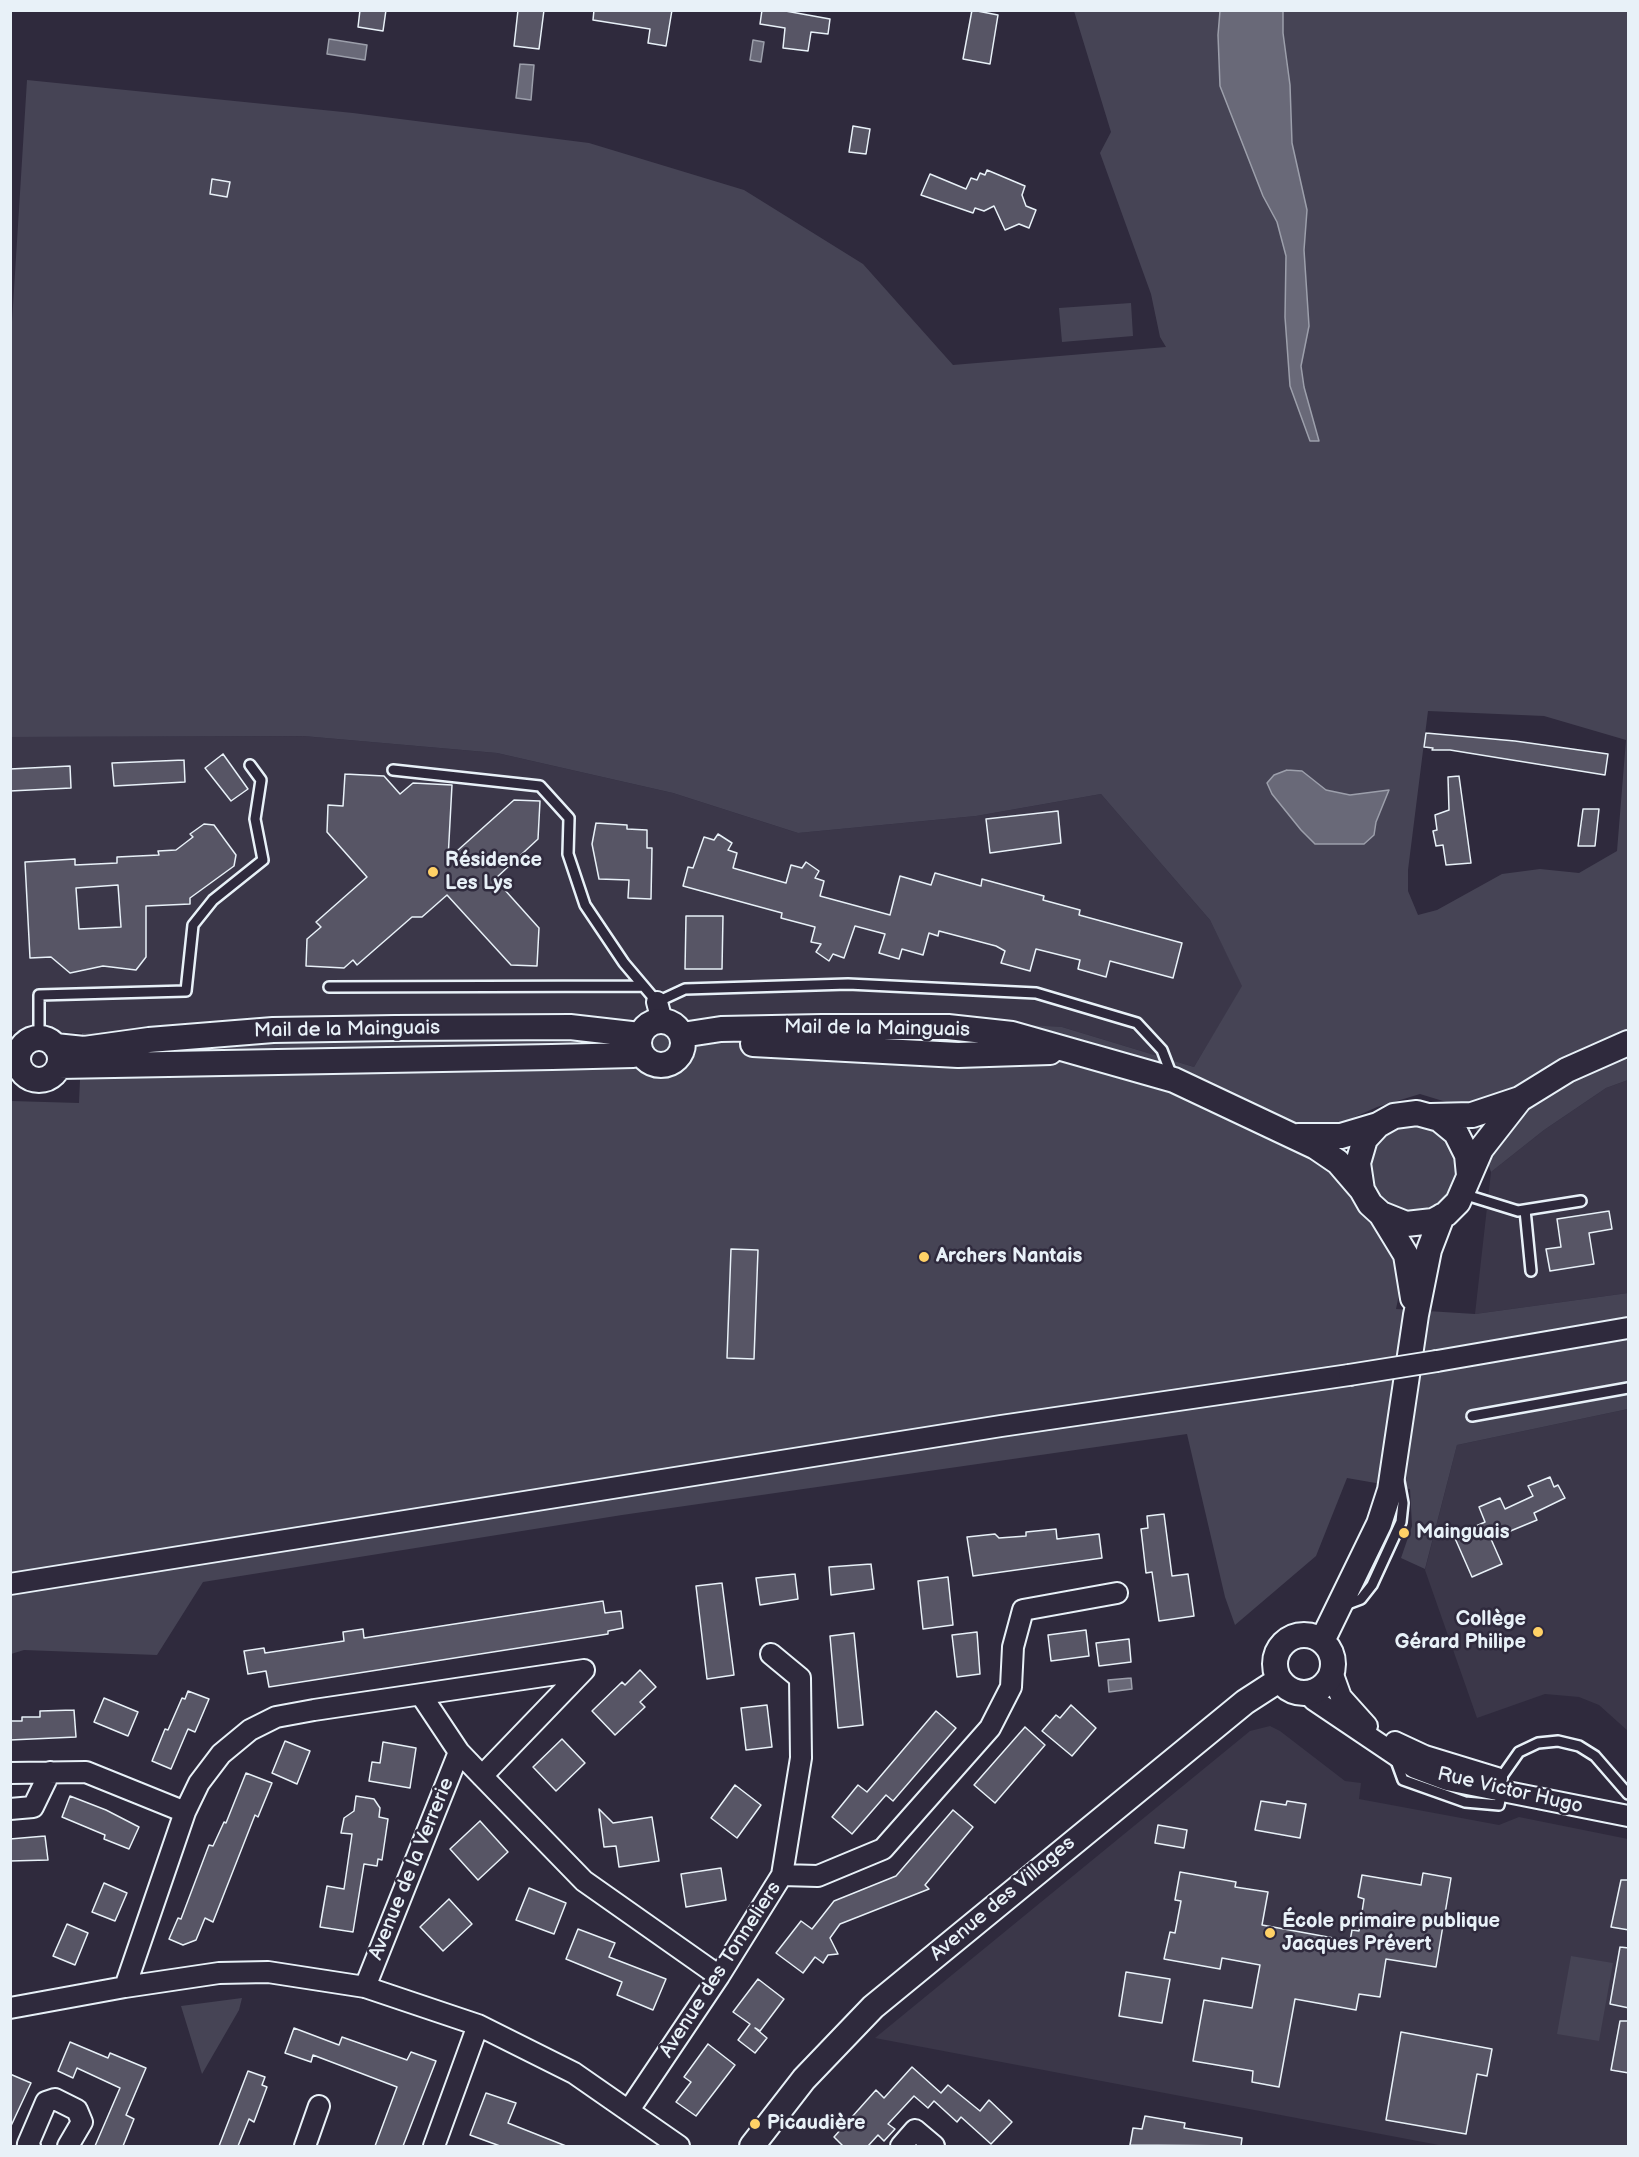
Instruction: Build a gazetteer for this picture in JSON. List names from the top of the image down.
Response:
{
  "streets": {
    "street": [
      "Mail de la Mainguais",
      "Rue Victor Hugo",
      "Avenue de la Verrerie",
      "Avenue des Villages",
      "Avenue des Tonneliers"
    ]
  },
  "crossings": [
    ["Rue Victor Hugo", "Avenue des Villages"]
  ],
  "places": [
    "Résidence Les Lys",
    "Archers Nantais",
    "Mainguais",
    "Collège Gérard Philipe",
    "École primaire publique Jacques Prévert",
    "Picaudière"
  ]
}
